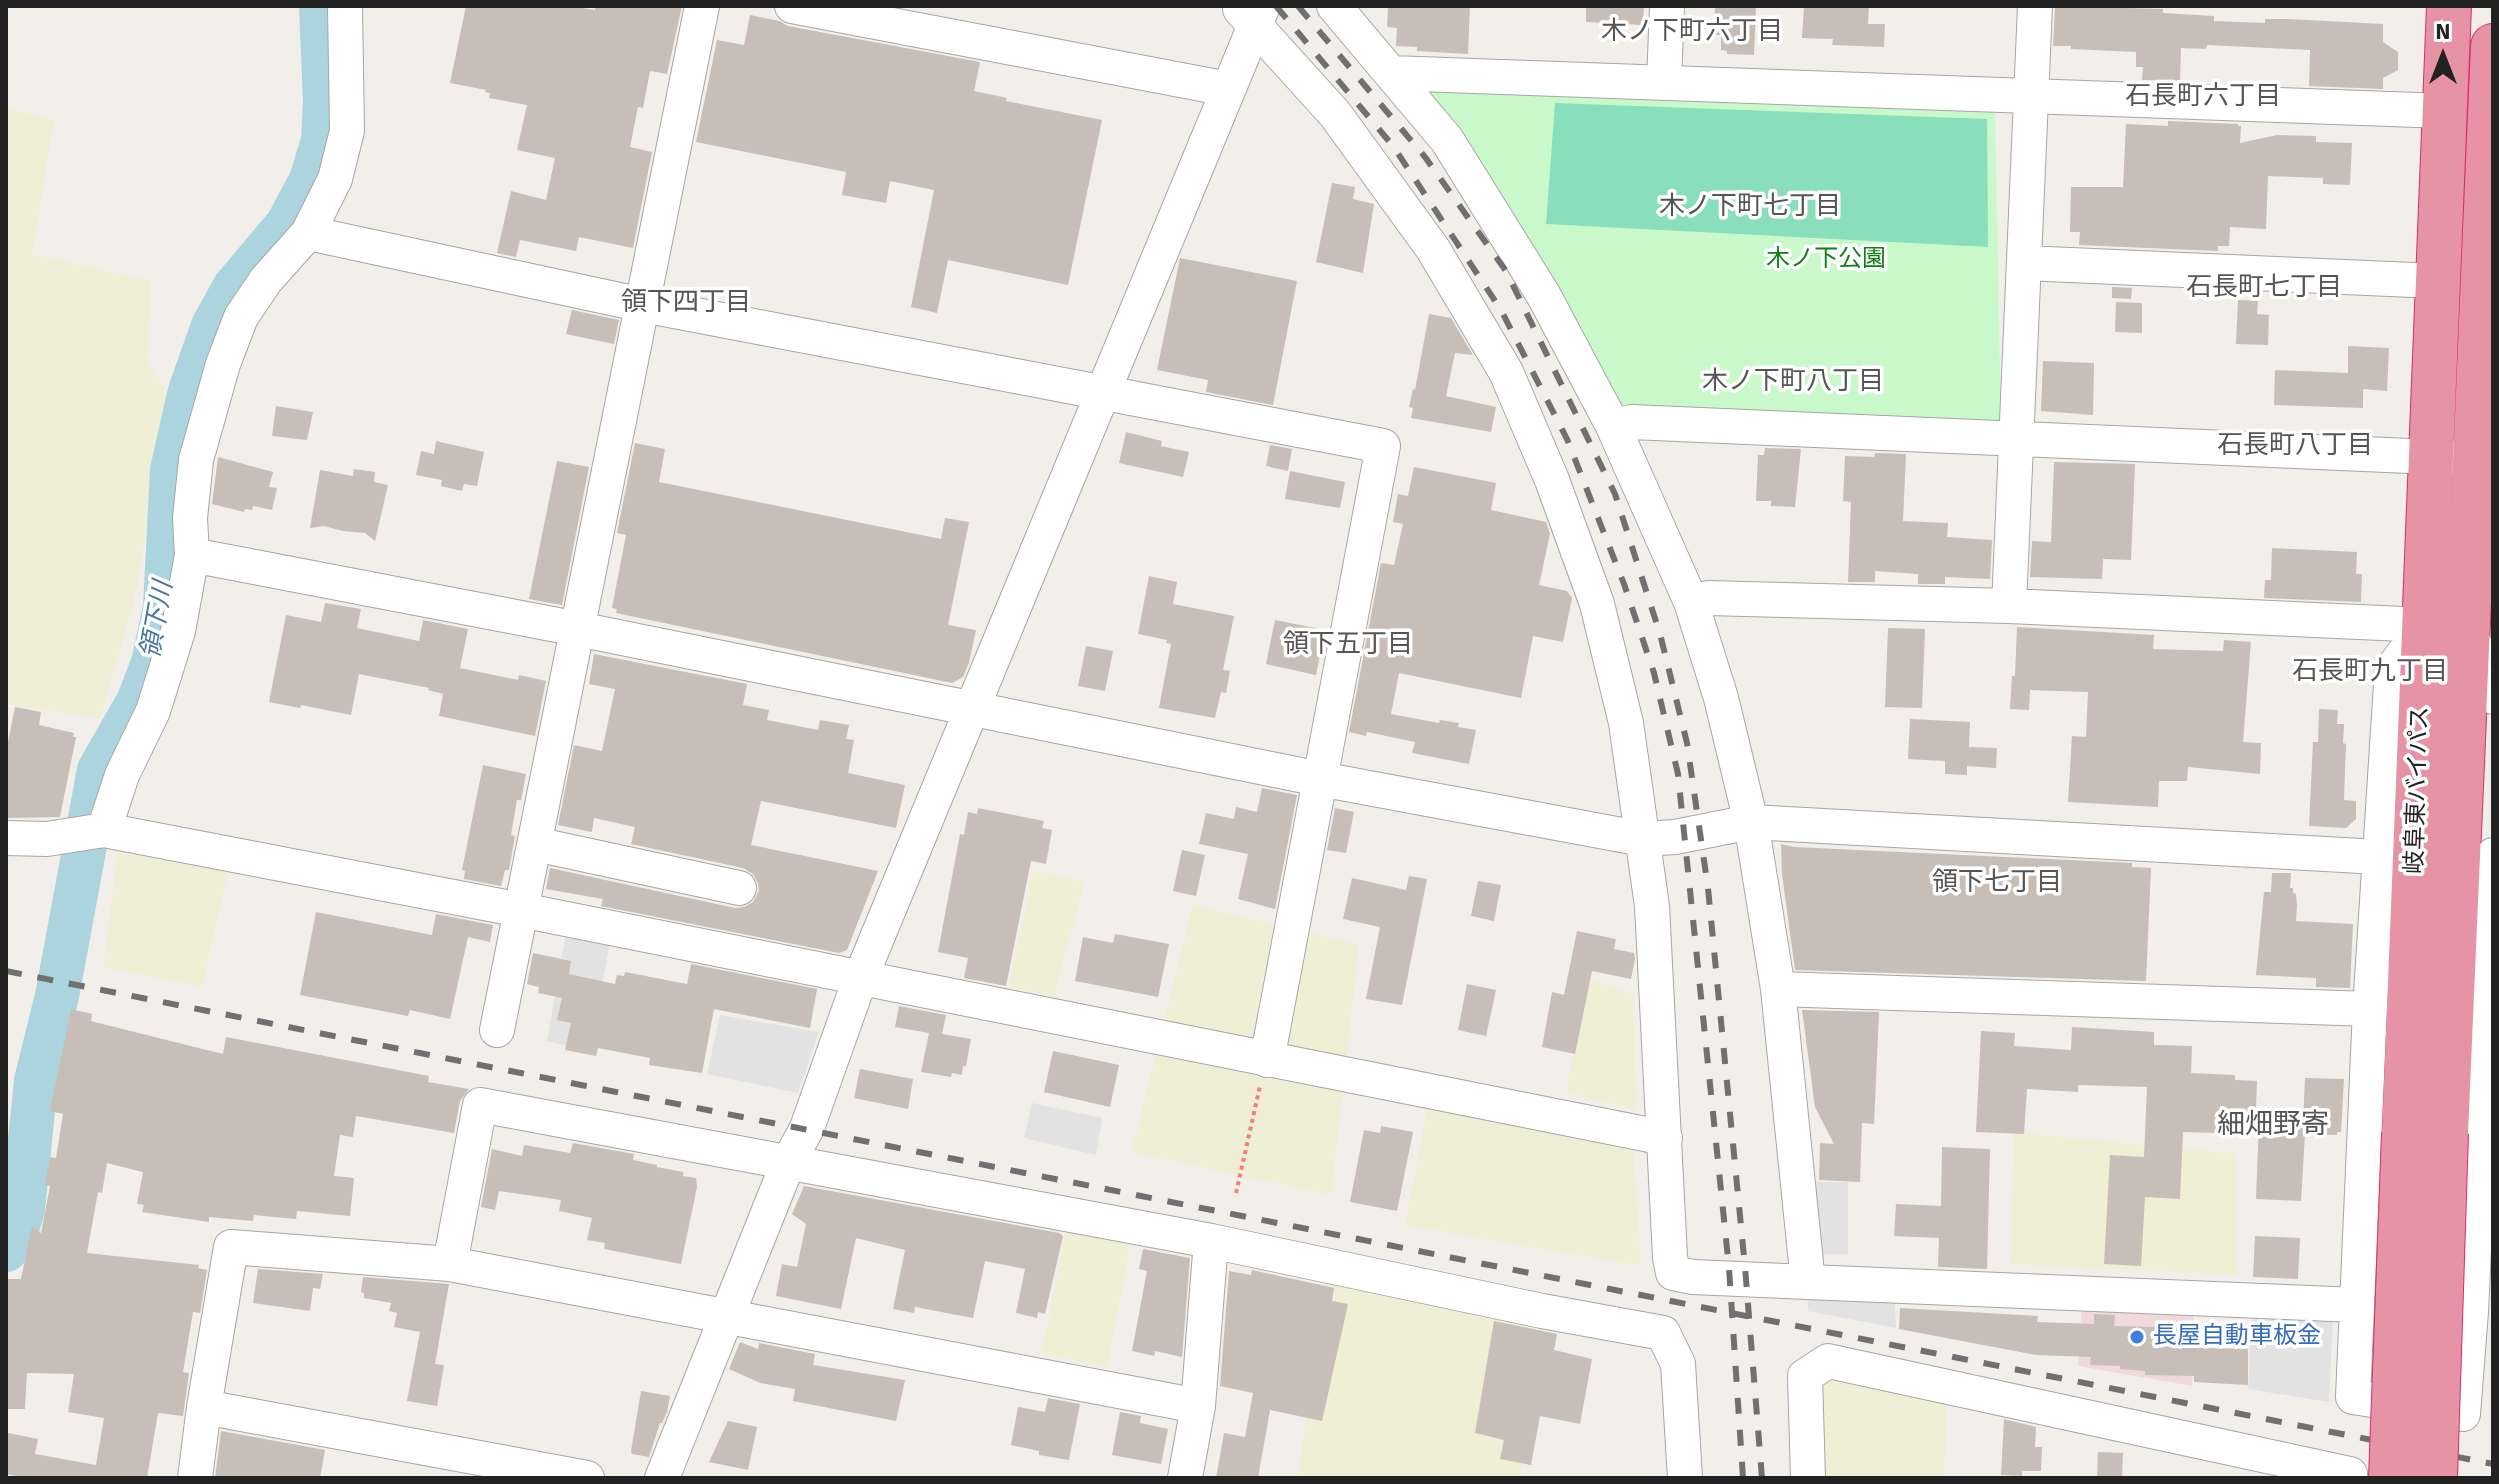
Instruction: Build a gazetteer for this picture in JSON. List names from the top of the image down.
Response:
{
  "streets": {
    "highway": ["岐阜東バイパス"]
  },
  "districts": [
    "木ノ下町六丁目",
    "石長町六丁目",
    "木ノ下町七丁目",
    "石長町七丁目",
    "領下四丁目",
    "木ノ下町八丁目",
    "石長町八丁目",
    "領下五丁目",
    "石長町九丁目",
    "領下七丁目",
    "細畑野寄"
  ],
  "water": ["領下川"],
  "parks": ["木ノ下公園"],
  "places": ["長屋自動車板金"],
  "north": "top"
}
